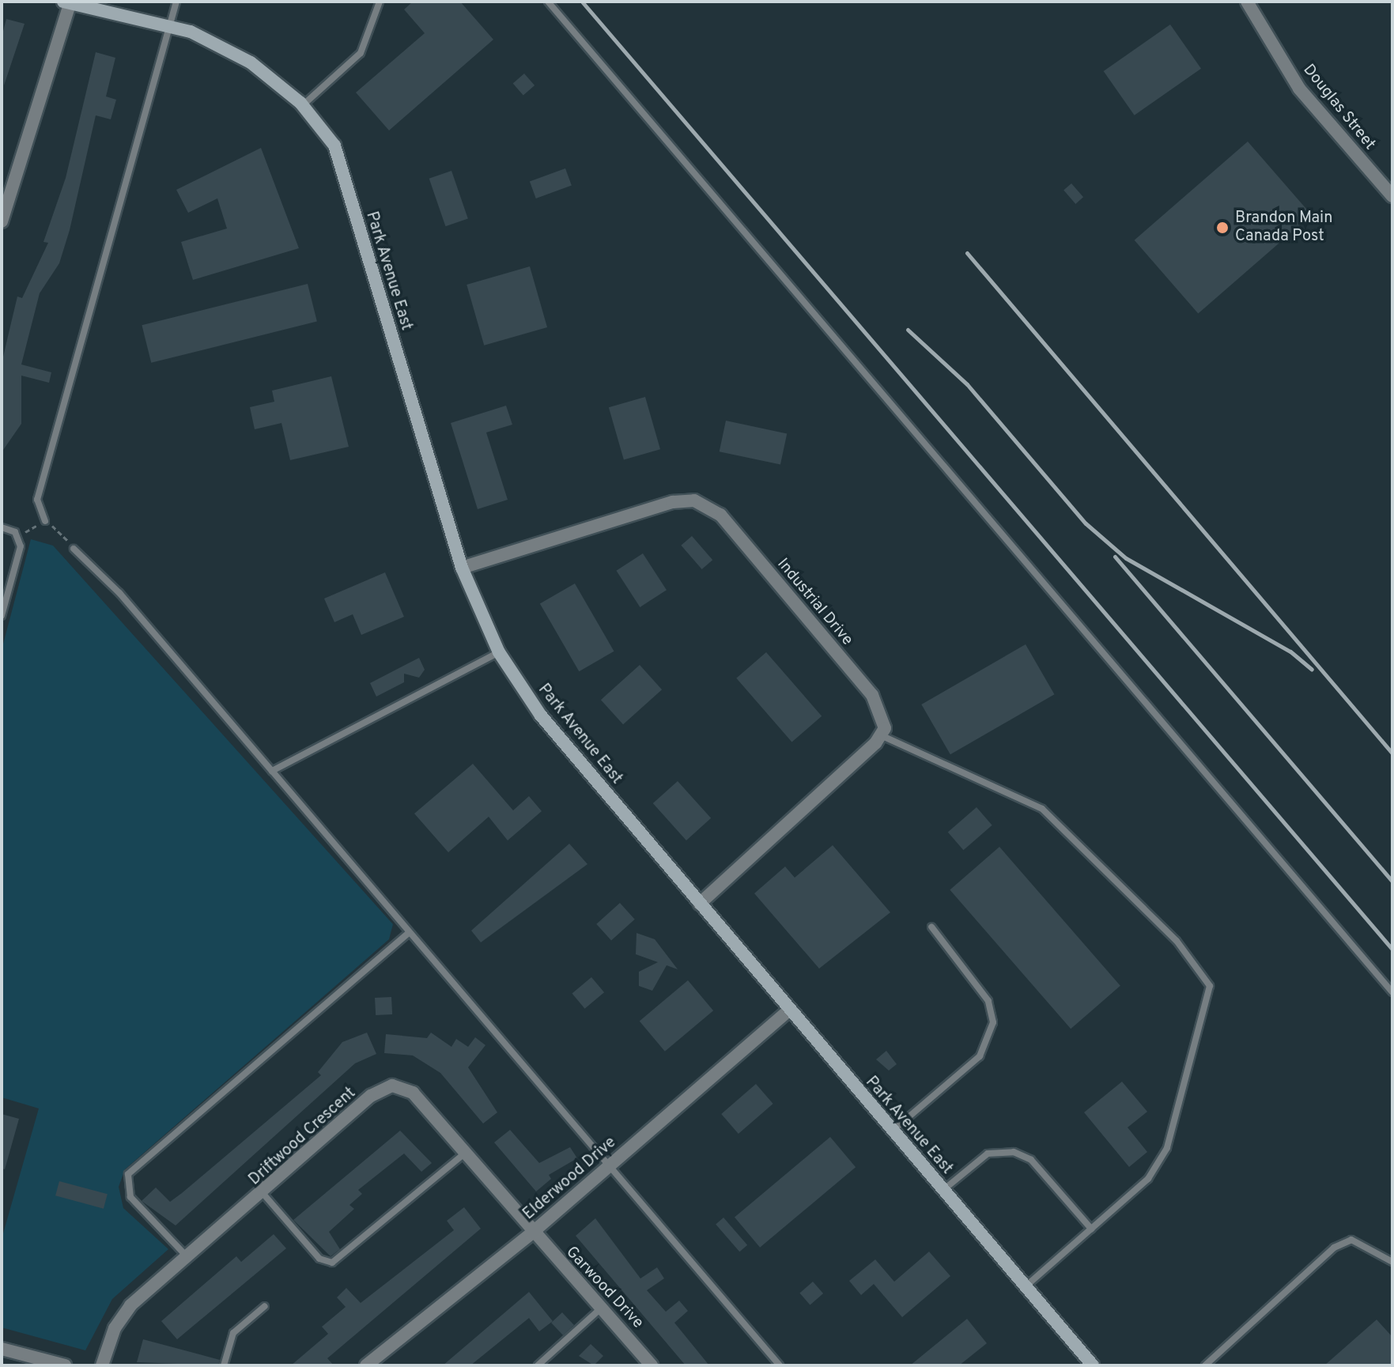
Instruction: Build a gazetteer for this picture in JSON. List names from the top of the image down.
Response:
{
  "streets": {
    "street": [
      "Douglas Street",
      "Park Avenue East",
      "Industrial Drive",
      "Driftwood Crescent",
      "Elderwood Drive",
      "Garwood Drive"
    ]
  },
  "crossings": [
    ["Park Avenue East", "Industrial Drive"],
    ["Park Avenue East", "Elderwood Drive"],
    ["Driftwood Crescent", "Elderwood Drive"],
    ["Driftwood Crescent", "Garwood Drive"],
    ["Elderwood Drive", "Garwood Drive"]
  ],
  "places": ["Brandon Main Canada Post"]
}
